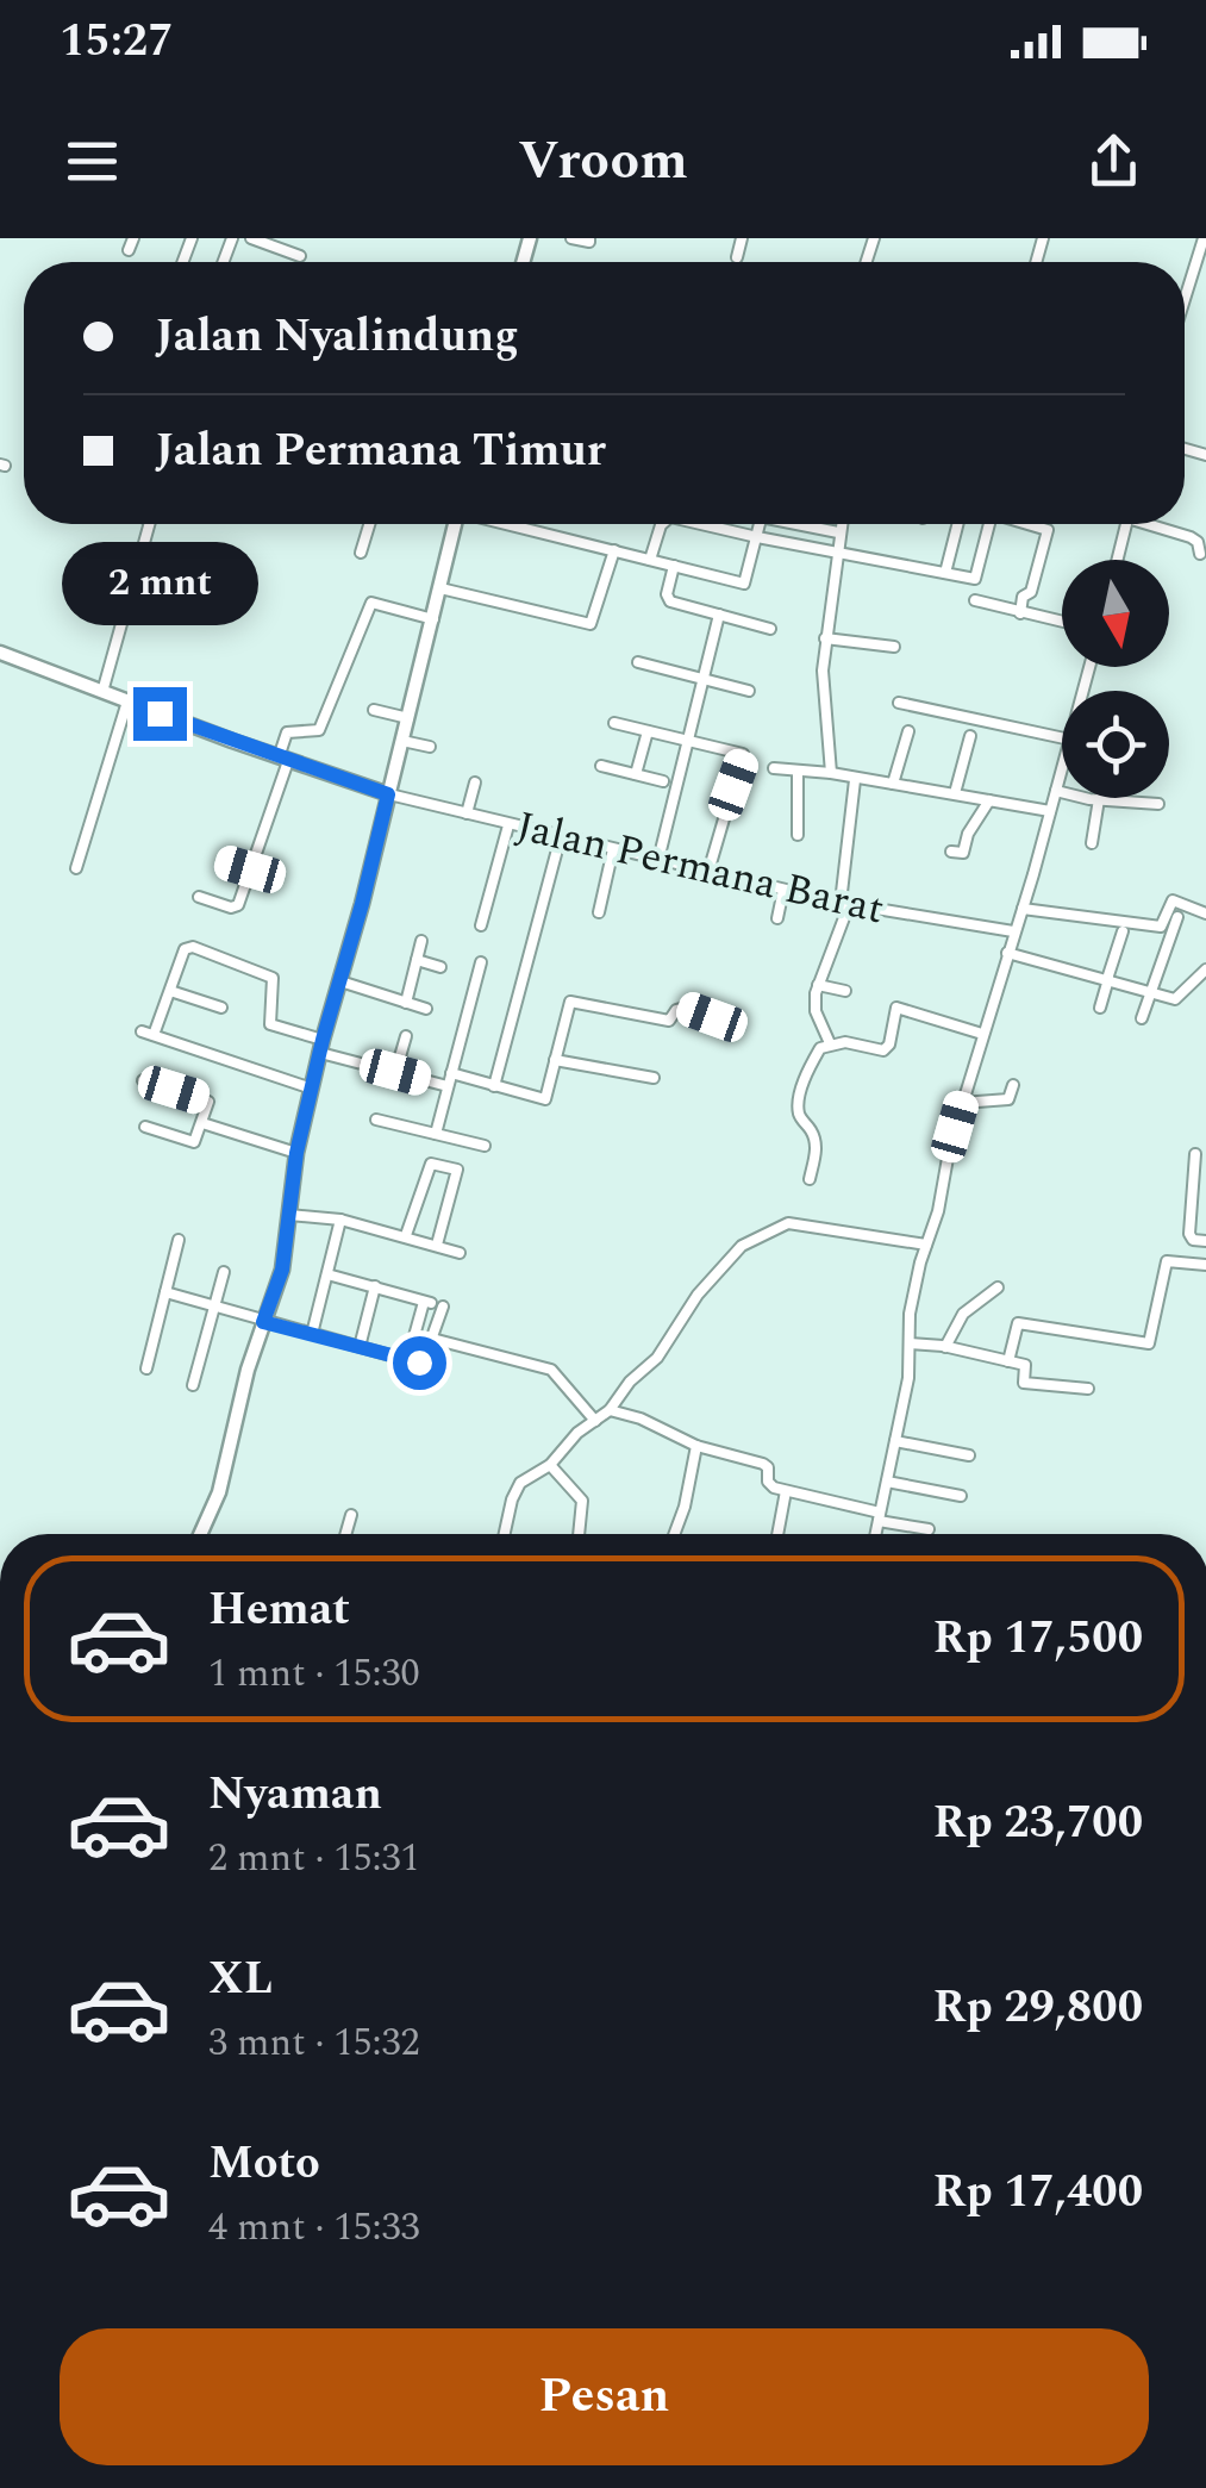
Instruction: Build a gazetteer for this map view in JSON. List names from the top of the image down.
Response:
{
  "streets": {
    "street": ["Jalan Permana Barat"]
  },
  "north": "bottom",
  "page": {
    "status": "15:27",
    "header": "Vroom",
    "banner": ["Jalan Nyalindung", "Jalan Permana Timur"],
    "bubble": "2 mnt",
    "list": [
      {
        "name": "Hemat",
        "note": "1 mnt · 15:30",
        "value": "Rp 17,500"
      },
      {
        "name": "Nyaman",
        "note": "2 mnt · 15:31",
        "value": "Rp 23,700"
      },
      {
        "name": "XL",
        "note": "3 mnt · 15:32",
        "value": "Rp 29,800"
      },
      {
        "name": "Moto",
        "note": "4 mnt · 15:33",
        "value": "Rp 17,400"
      }
    ],
    "buttons": "Pesan"
  }
}
